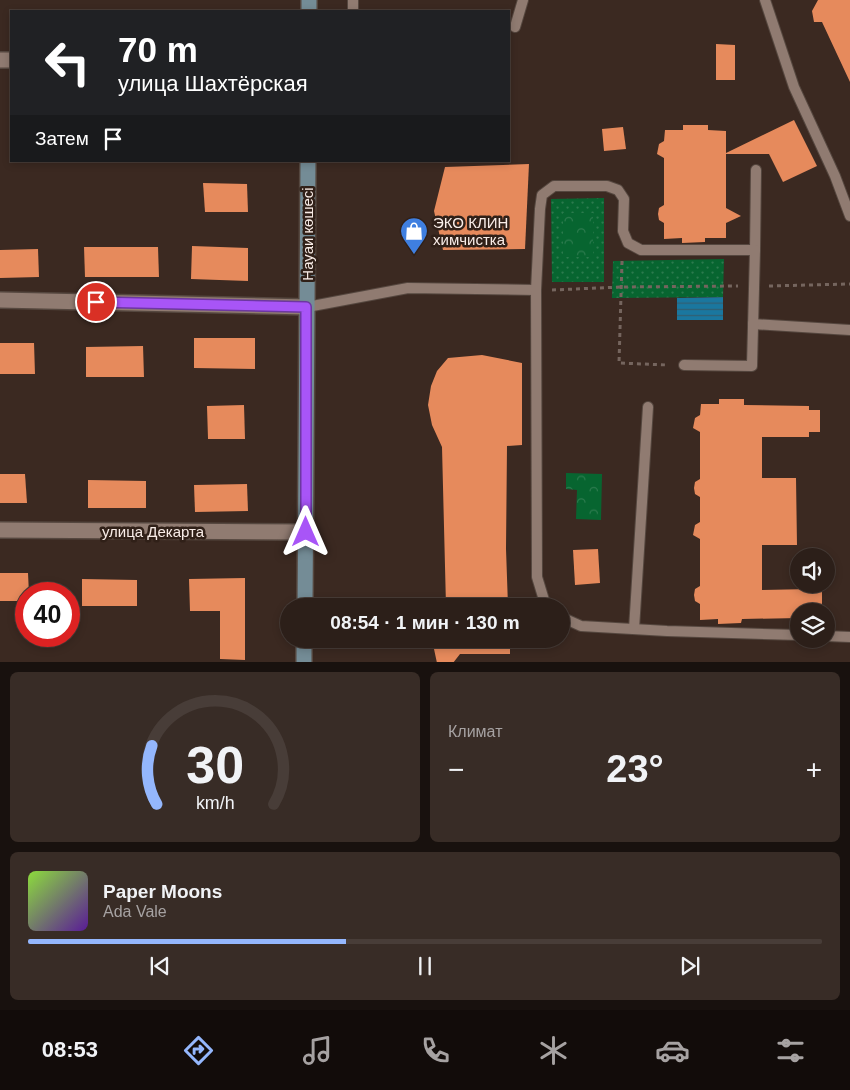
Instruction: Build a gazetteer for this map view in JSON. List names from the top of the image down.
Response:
{
  "streets": {
    "street": ["Науаи көшесі", "улица Декарта"]
  },
  "crossings": [
    ["Науаи көшесі", "улица Декарта"]
  ],
  "places": {
    "shop": ["ЭКО КЛИН химчистка"]
  },
  "page": {
    "turn": ["70 m", "улица Шахтёрская"],
    "then": "Затем",
    "limit": "40",
    "trip": "08:54 · 1 мин · 130 m",
    "tile": "Климат",
    "heat": ["−", "23°", "+"],
    "song": ["Paper Moons", "Ada Vale"],
    "tabs": "08:53",
    "gauge": ["30", "km/h"]
  }
}
